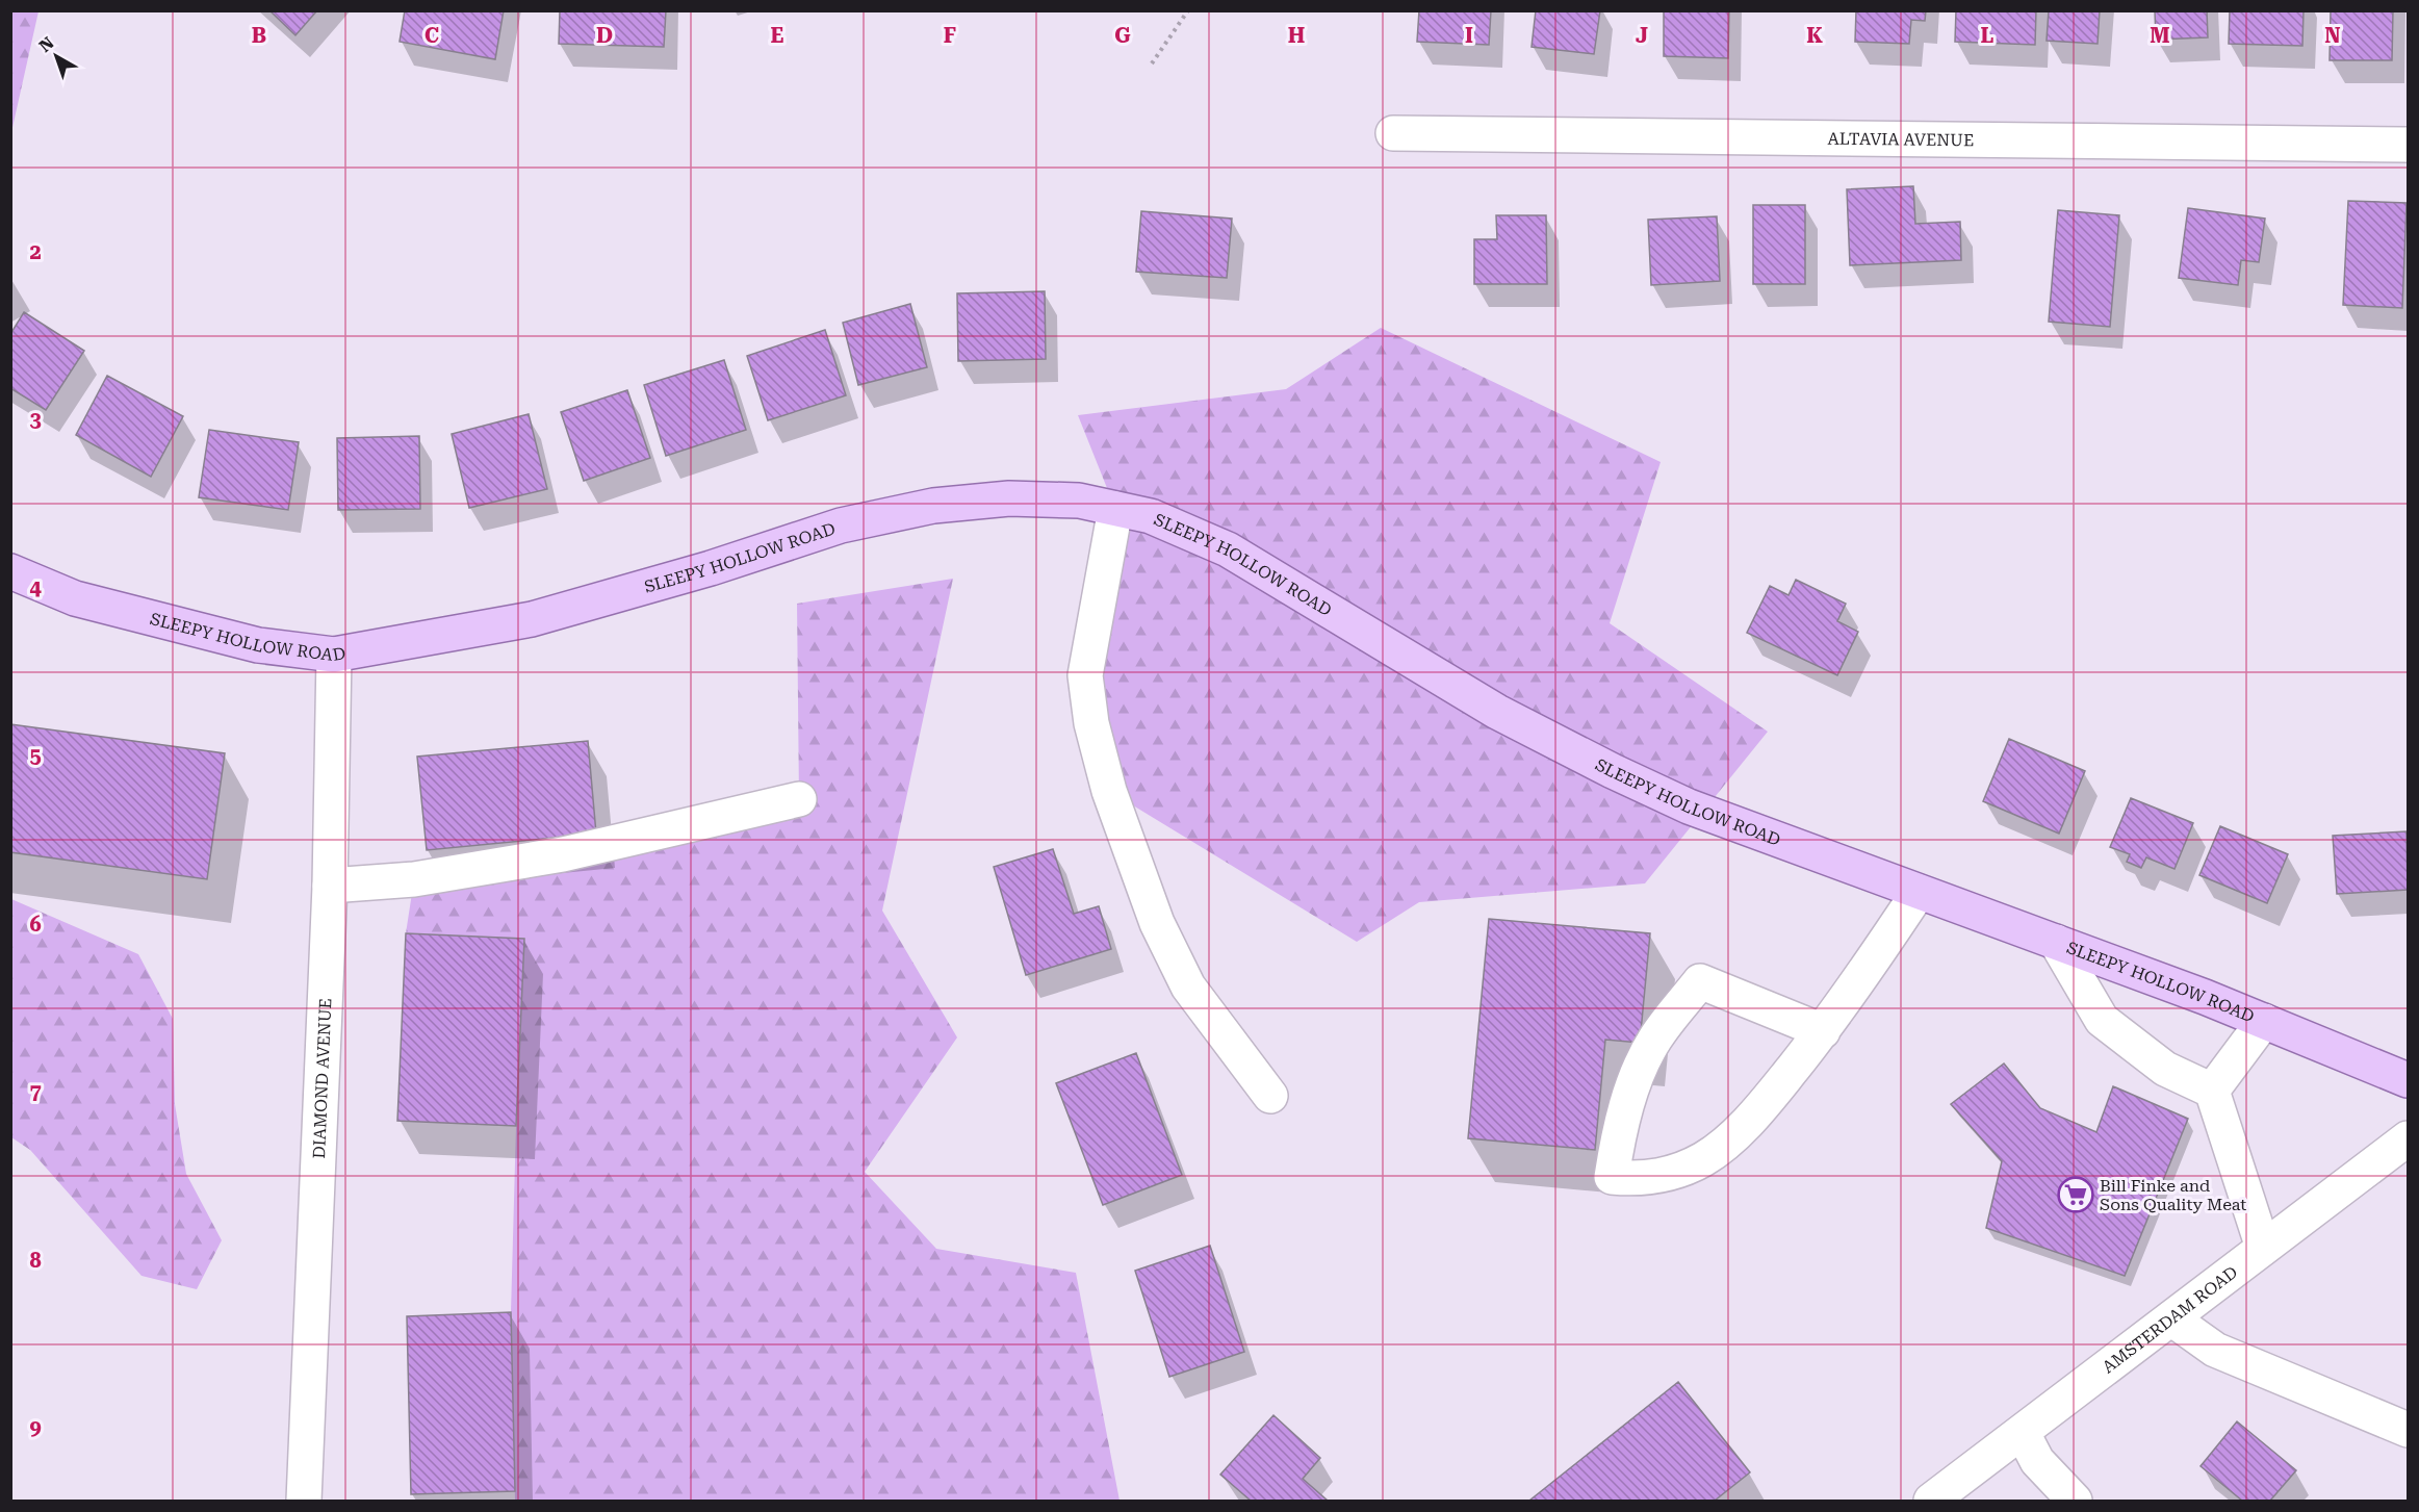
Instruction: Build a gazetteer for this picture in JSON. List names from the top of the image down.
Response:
{
  "streets": {
    "main road": ["SLEEPY HOLLOW ROAD"],
    "street": ["ALTAVIA AVENUE", "DIAMOND AVENUE", "AMSTERDAM ROAD"]
  },
  "crossings": [
    ["SLEEPY HOLLOW ROAD", "DIAMOND AVENUE"]
  ],
  "places": {
    "supermarket": ["Bill Finke and Sons Quality Meat"]
  },
  "north": "top left",
  "grid": {
    "columns": [
      "B",
      "C",
      "D",
      "E",
      "F",
      "G",
      "H",
      "I",
      "J",
      "K",
      "L",
      "M",
      "N"
    ],
    "rows": [
      "2",
      "3",
      "4",
      "5",
      "6",
      "7",
      "8",
      "9"
    ]
  }
}
